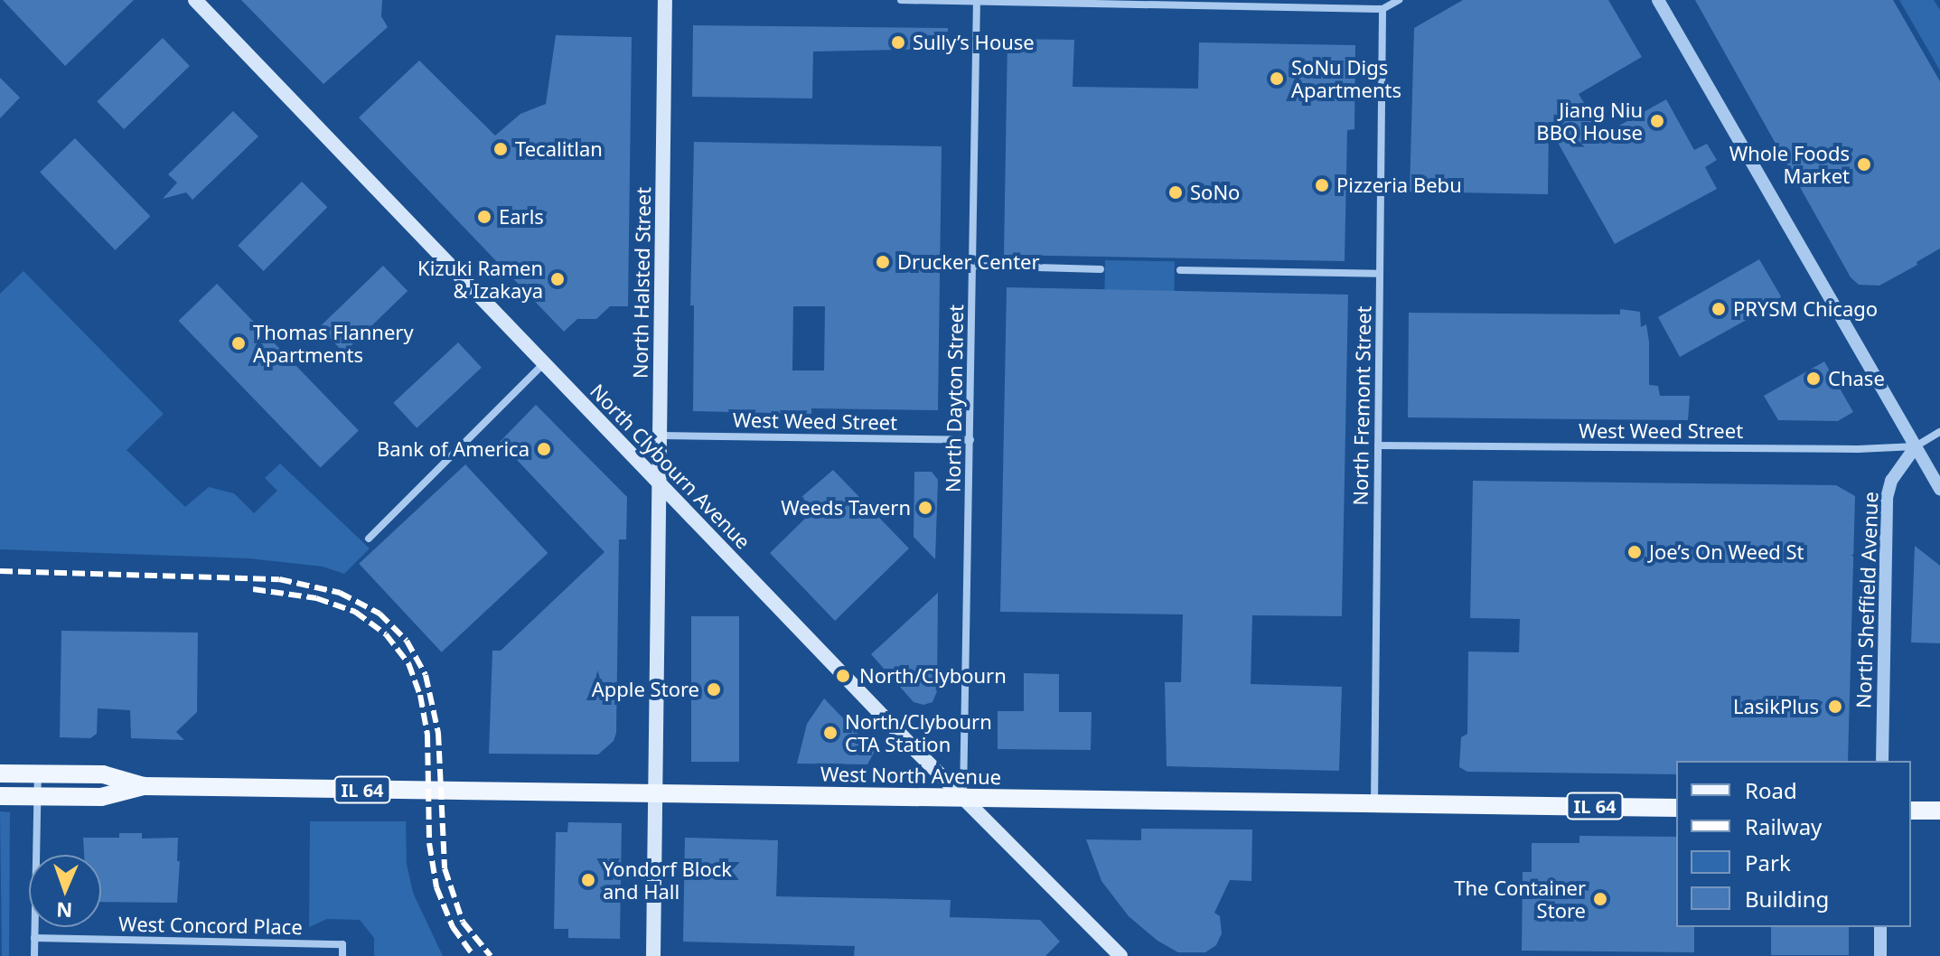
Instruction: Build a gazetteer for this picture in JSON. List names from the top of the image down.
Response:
{
  "streets": {
    "main road": [
      "North Halsted Street",
      "North Clybourn Avenue",
      "West North Avenue",
      "IL 64"
    ],
    "street": [
      "North Dayton Street",
      "North Fremont Street",
      "West Weed Street",
      "North Sheffield Avenue",
      "West Concord Place"
    ]
  },
  "crossings": [
    ["North Halsted Street", "West Weed Street"],
    ["North Halsted Street", "North Clybourn Avenue"],
    ["North Halsted Street", "West North Avenue"],
    ["North Dayton Street", "West Weed Street"],
    ["North Dayton Street", "North Clybourn Avenue"],
    ["North Dayton Street", "West North Avenue"],
    ["North Fremont Street", "West Weed Street"],
    ["North Fremont Street", "West North Avenue"],
    ["West Weed Street", "North Sheffield Avenue"],
    ["North Clybourn Avenue", "West North Avenue"]
  ],
  "places": [
    "Sully’s House",
    "SoNu Digs Apartments",
    "Jiang Niu BBQ House",
    "Tecalitlan",
    "Whole Foods Market",
    "Pizzeria Bebu",
    "SoNo",
    "Earls",
    "Drucker Center",
    "Kizuki Ramen & Izakaya",
    "PRYSM Chicago",
    "Thomas Flannery Apartments",
    "Chase",
    "Bank of America",
    "Weeds Tavern",
    "Joe’s On Weed St",
    "North/Clybourn",
    "Apple Store",
    "LasikPlus",
    "North/Clybourn CTA Station",
    "Yondorf Block and Hall",
    "The Container Store"
  ],
  "legend": [
    "Road",
    "Railway",
    "Park",
    "Building"
  ],
  "north": "bottom"
}
